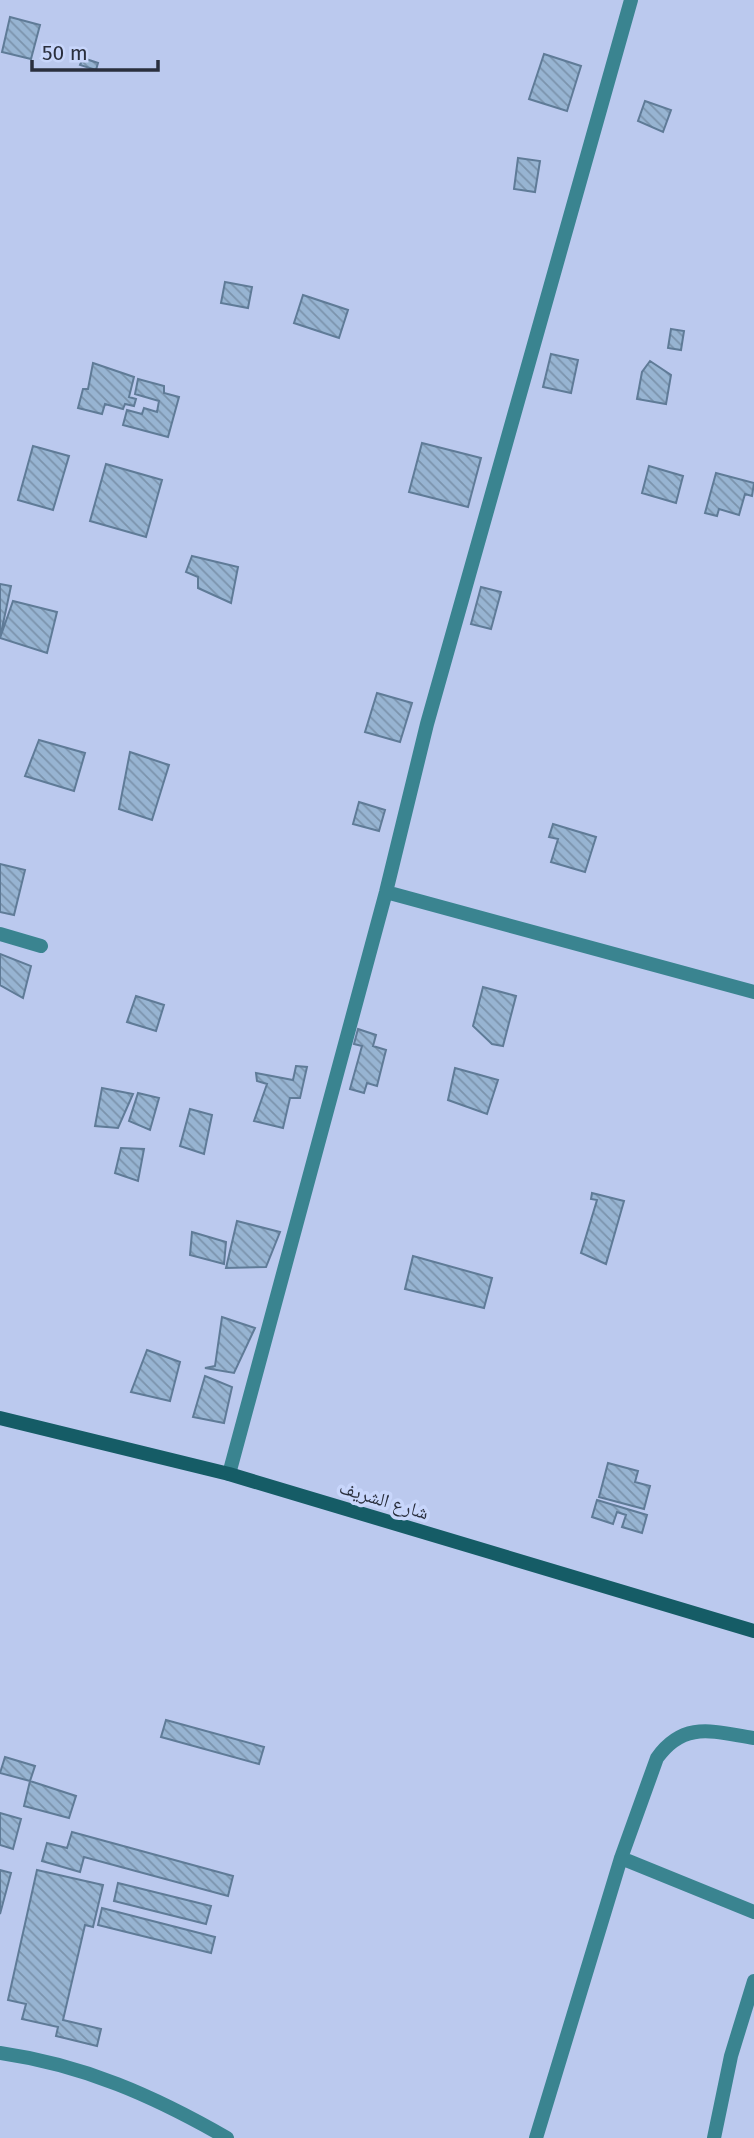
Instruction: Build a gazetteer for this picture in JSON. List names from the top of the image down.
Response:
{
  "streets": {
    "main road": ["شارع الشريف"]
  },
  "scale_bar": "50 m"
}
